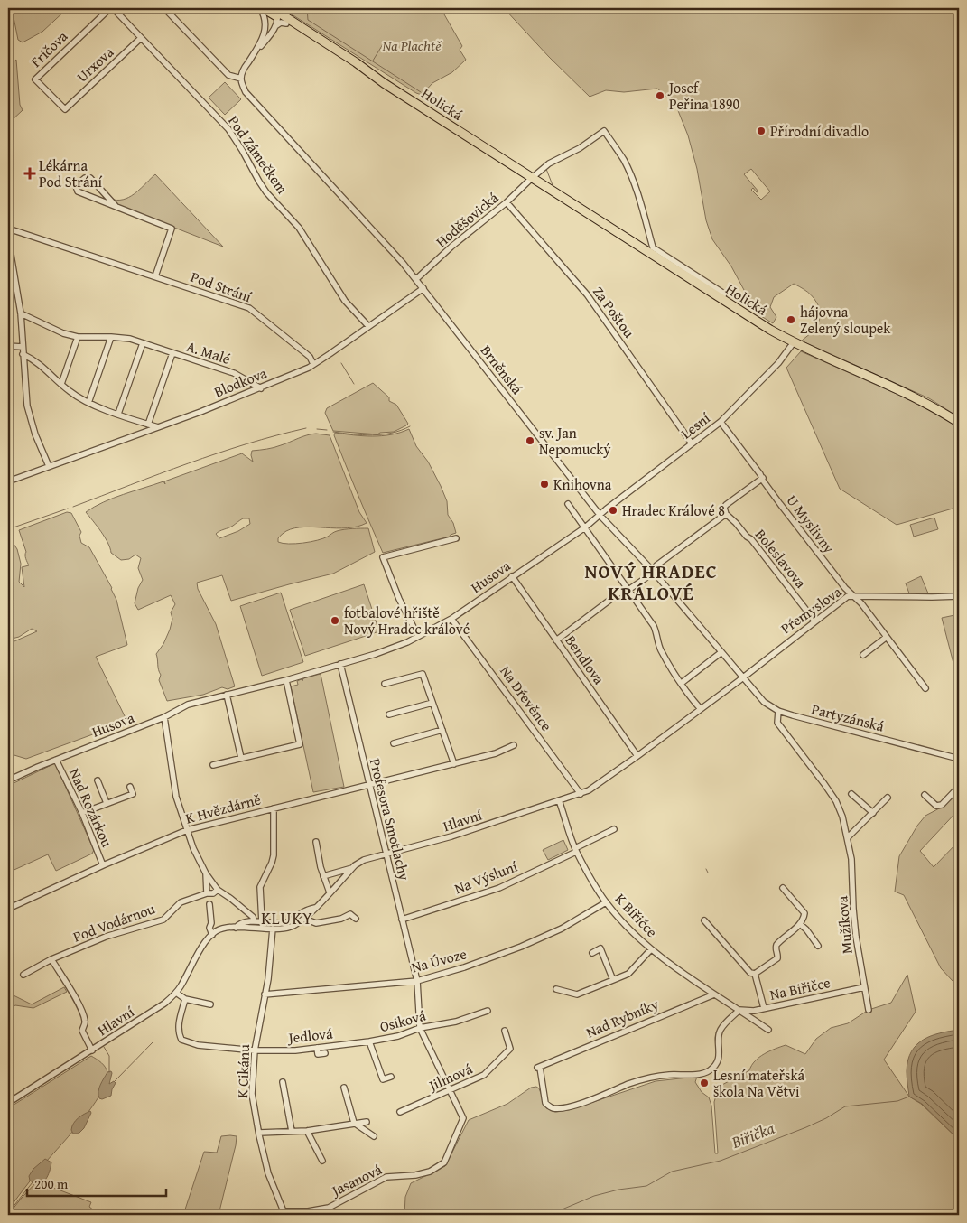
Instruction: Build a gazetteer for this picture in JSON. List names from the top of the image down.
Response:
{
  "streets": {
    "main road": ["Holická"],
    "street": [
      "Fričova",
      "Urxova",
      "Pod Zámečkem",
      "Hoděšovická",
      "Pod Strání",
      "Za Poštou",
      "A. Malé",
      "Brněnská",
      "Blodkova",
      "Lesní",
      "U Myslivny",
      "Boleslavova",
      "Husova",
      "Přemyslova",
      "Bendlova",
      "Na Dřevěnce",
      "Partyzánská",
      "Nad Rozárkou",
      "K Hvězdárně",
      "Profesora Smotlachy",
      "Hlavní",
      "Na Výsluní",
      "K Biřičce",
      "Pod Vodárnou",
      "Mužíkova",
      "Na Úvoze",
      "Na Biřičce",
      "Nad Rybníky",
      "Osiková",
      "Jedlová",
      "K Cikánu",
      "Jilmová",
      "Jasanová"
    ]
  },
  "crossings": [
    ["Fričova", "Urxova"],
    ["Fričova", "Pod Zámečkem"],
    ["Urxova", "Pod Zámečkem"],
    ["Holická", "Hoděšovická"],
    ["Holická", "Lesní"],
    ["Pod Zámečkem", "Blodkova"],
    ["Hoděšovická", "Za Poštou"],
    ["Hoděšovická", "Brněnská"],
    ["Pod Strání", "Blodkova"],
    ["Za Poštou", "Lesní"],
    ["A. Malé", "Blodkova"],
    ["Brněnská", "Blodkova"],
    ["Brněnská", "Lesní"],
    ["Brněnská", "Husova"],
    ["Brněnská", "Přemyslova"],
    ["Brněnská", "Partyzánská"],
    ["Lesní", "U Myslivny"],
    ["Lesní", "Husova"],
    ["U Myslivny", "Přemyslova"],
    ["Boleslavova", "Přemyslova"],
    ["Husova", "Bendlova"],
    ["Husova", "Na Dřevěnce"],
    ["Husova", "Nad Rozárkou"],
    ["Husova", "Profesora Smotlachy"],
    ["Přemyslova", "Bendlova"],
    ["Přemyslova", "Partyzánská"],
    ["Přemyslova", "Hlavní"],
    ["Bendlova", "Hlavní"],
    ["Na Dřevěnce", "Hlavní"],
    ["Partyzánská", "Mužíkova"],
    ["Nad Rozárkou", "K Hvězdárně"],
    ["K Hvězdárně", "Profesora Smotlachy"],
    ["Profesora Smotlachy", "Hlavní"],
    ["Profesora Smotlachy", "Na Výsluní"],
    ["Profesora Smotlachy", "Na Úvoze"],
    ["Profesora Smotlachy", "Osiková"],
    ["Hlavní", "K Biřičce"],
    ["Hlavní", "K Cikánu"],
    ["Na Výsluní", "K Biřičce"],
    ["K Biřičce", "Na Úvoze"],
    ["K Biřičce", "Na Biřičce"],
    ["K Biřičce", "Nad Rybníky"],
    ["Mužíkova", "Na Biřičce"],
    ["Na Úvoze", "K Cikánu"],
    ["Na Biřičce", "Nad Rybníky"],
    ["Osiková", "Jedlová"],
    ["Jedlová", "K Cikánu"],
    ["K Cikánu", "Jasanová"],
    ["Jilmová", "Jasanová"]
  ],
  "districts": ["NOVÝ HRADEC KRÁLOVÉ", "KLUKY"],
  "water": ["Biřička"],
  "parks": ["Na Plachtě"],
  "places": {
    "other": [
      "Josef Peřina 1890",
      "Přírodní divadlo",
      "hájovna Zelený sloupek",
      "sv. Jan Nepomucký",
      "Knihovna",
      "Hradec Králové 8",
      "fotbalové hřiště Nový Hradec králové",
      "Lesní mateřská škola Na Větvi"
    ],
    "health": ["Lékárna Pod Strání"]
  },
  "scale_bar": "200 m"
}
